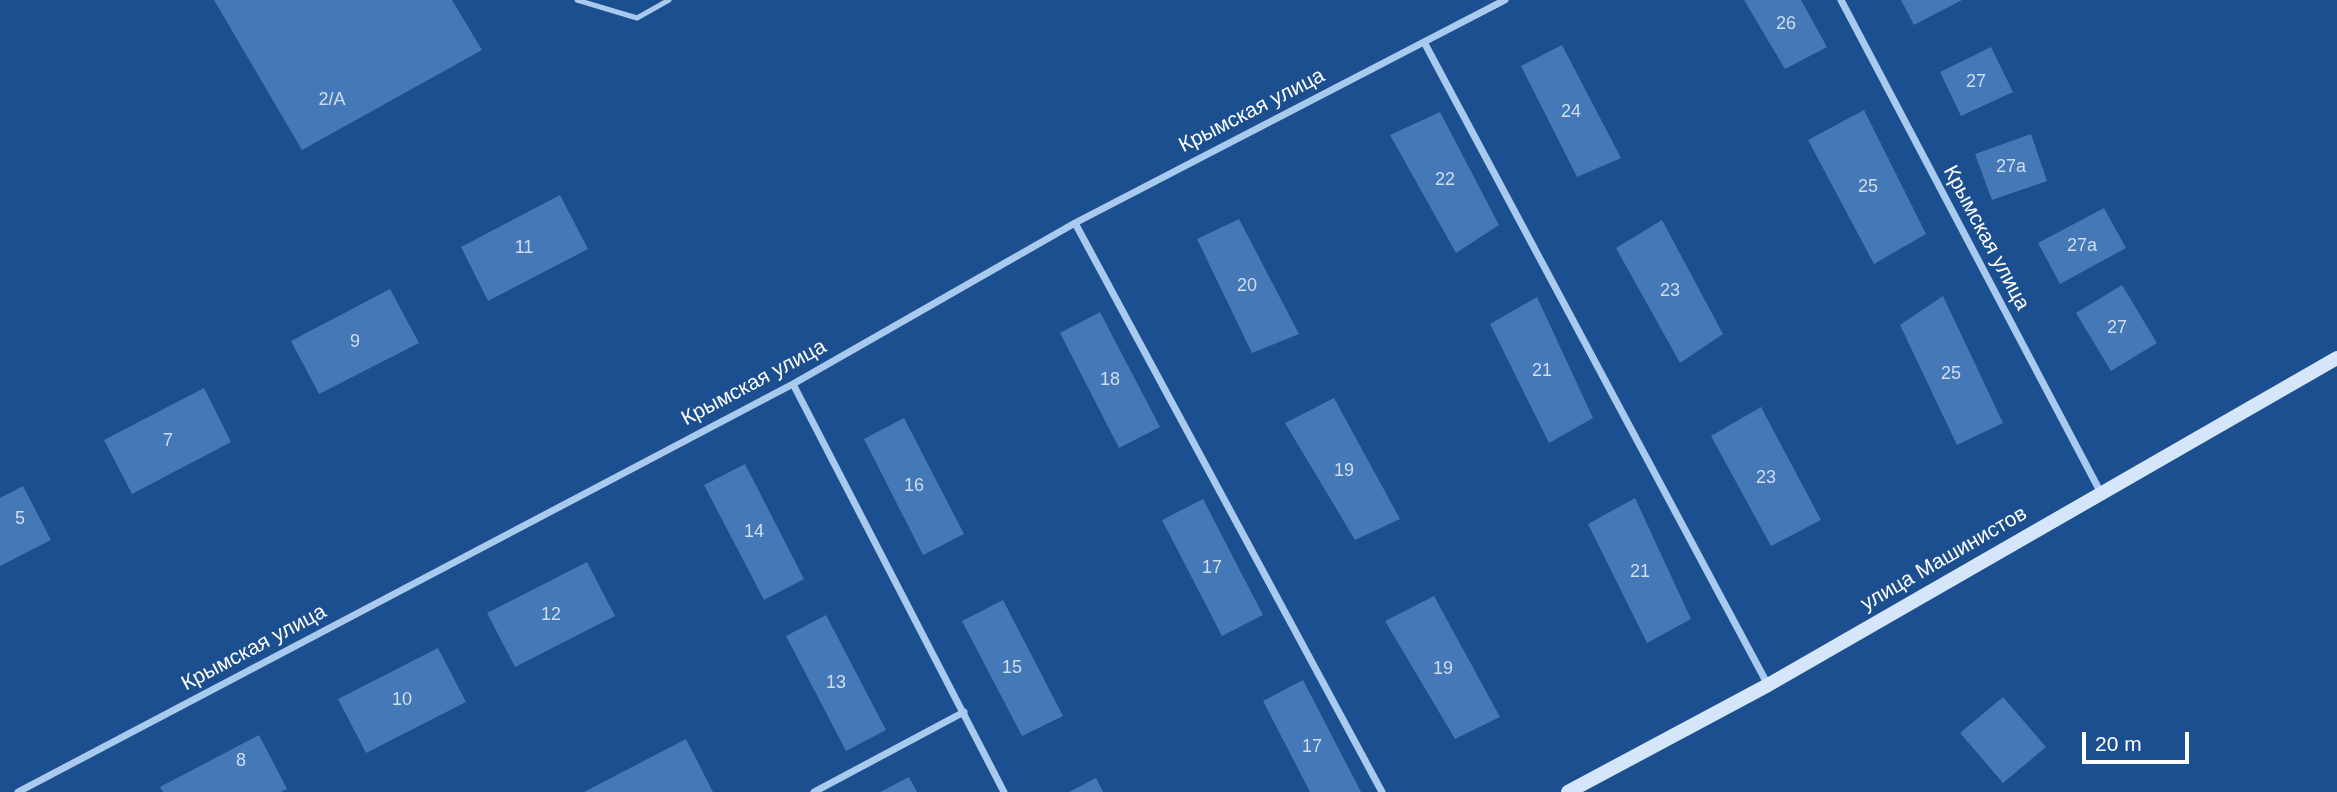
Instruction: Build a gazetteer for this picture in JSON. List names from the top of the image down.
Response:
{
  "streets": {
    "street": ["Крымская улица", "улица Машинистов"]
  },
  "crossings": [
    ["Крымская улица", "улица Машинистов"]
  ],
  "house_numbers": [
    "26",
    "27",
    "2/A",
    "24",
    "27а",
    "22",
    "25",
    "27а",
    "11",
    "20",
    "23",
    "27",
    "9",
    "21",
    "25",
    "18",
    "7",
    "19",
    "23",
    "16",
    "5",
    "14",
    "17",
    "21",
    "12",
    "15",
    "19",
    "13",
    "10",
    "17",
    "8"
  ],
  "scale_bar": "20 m"
}
